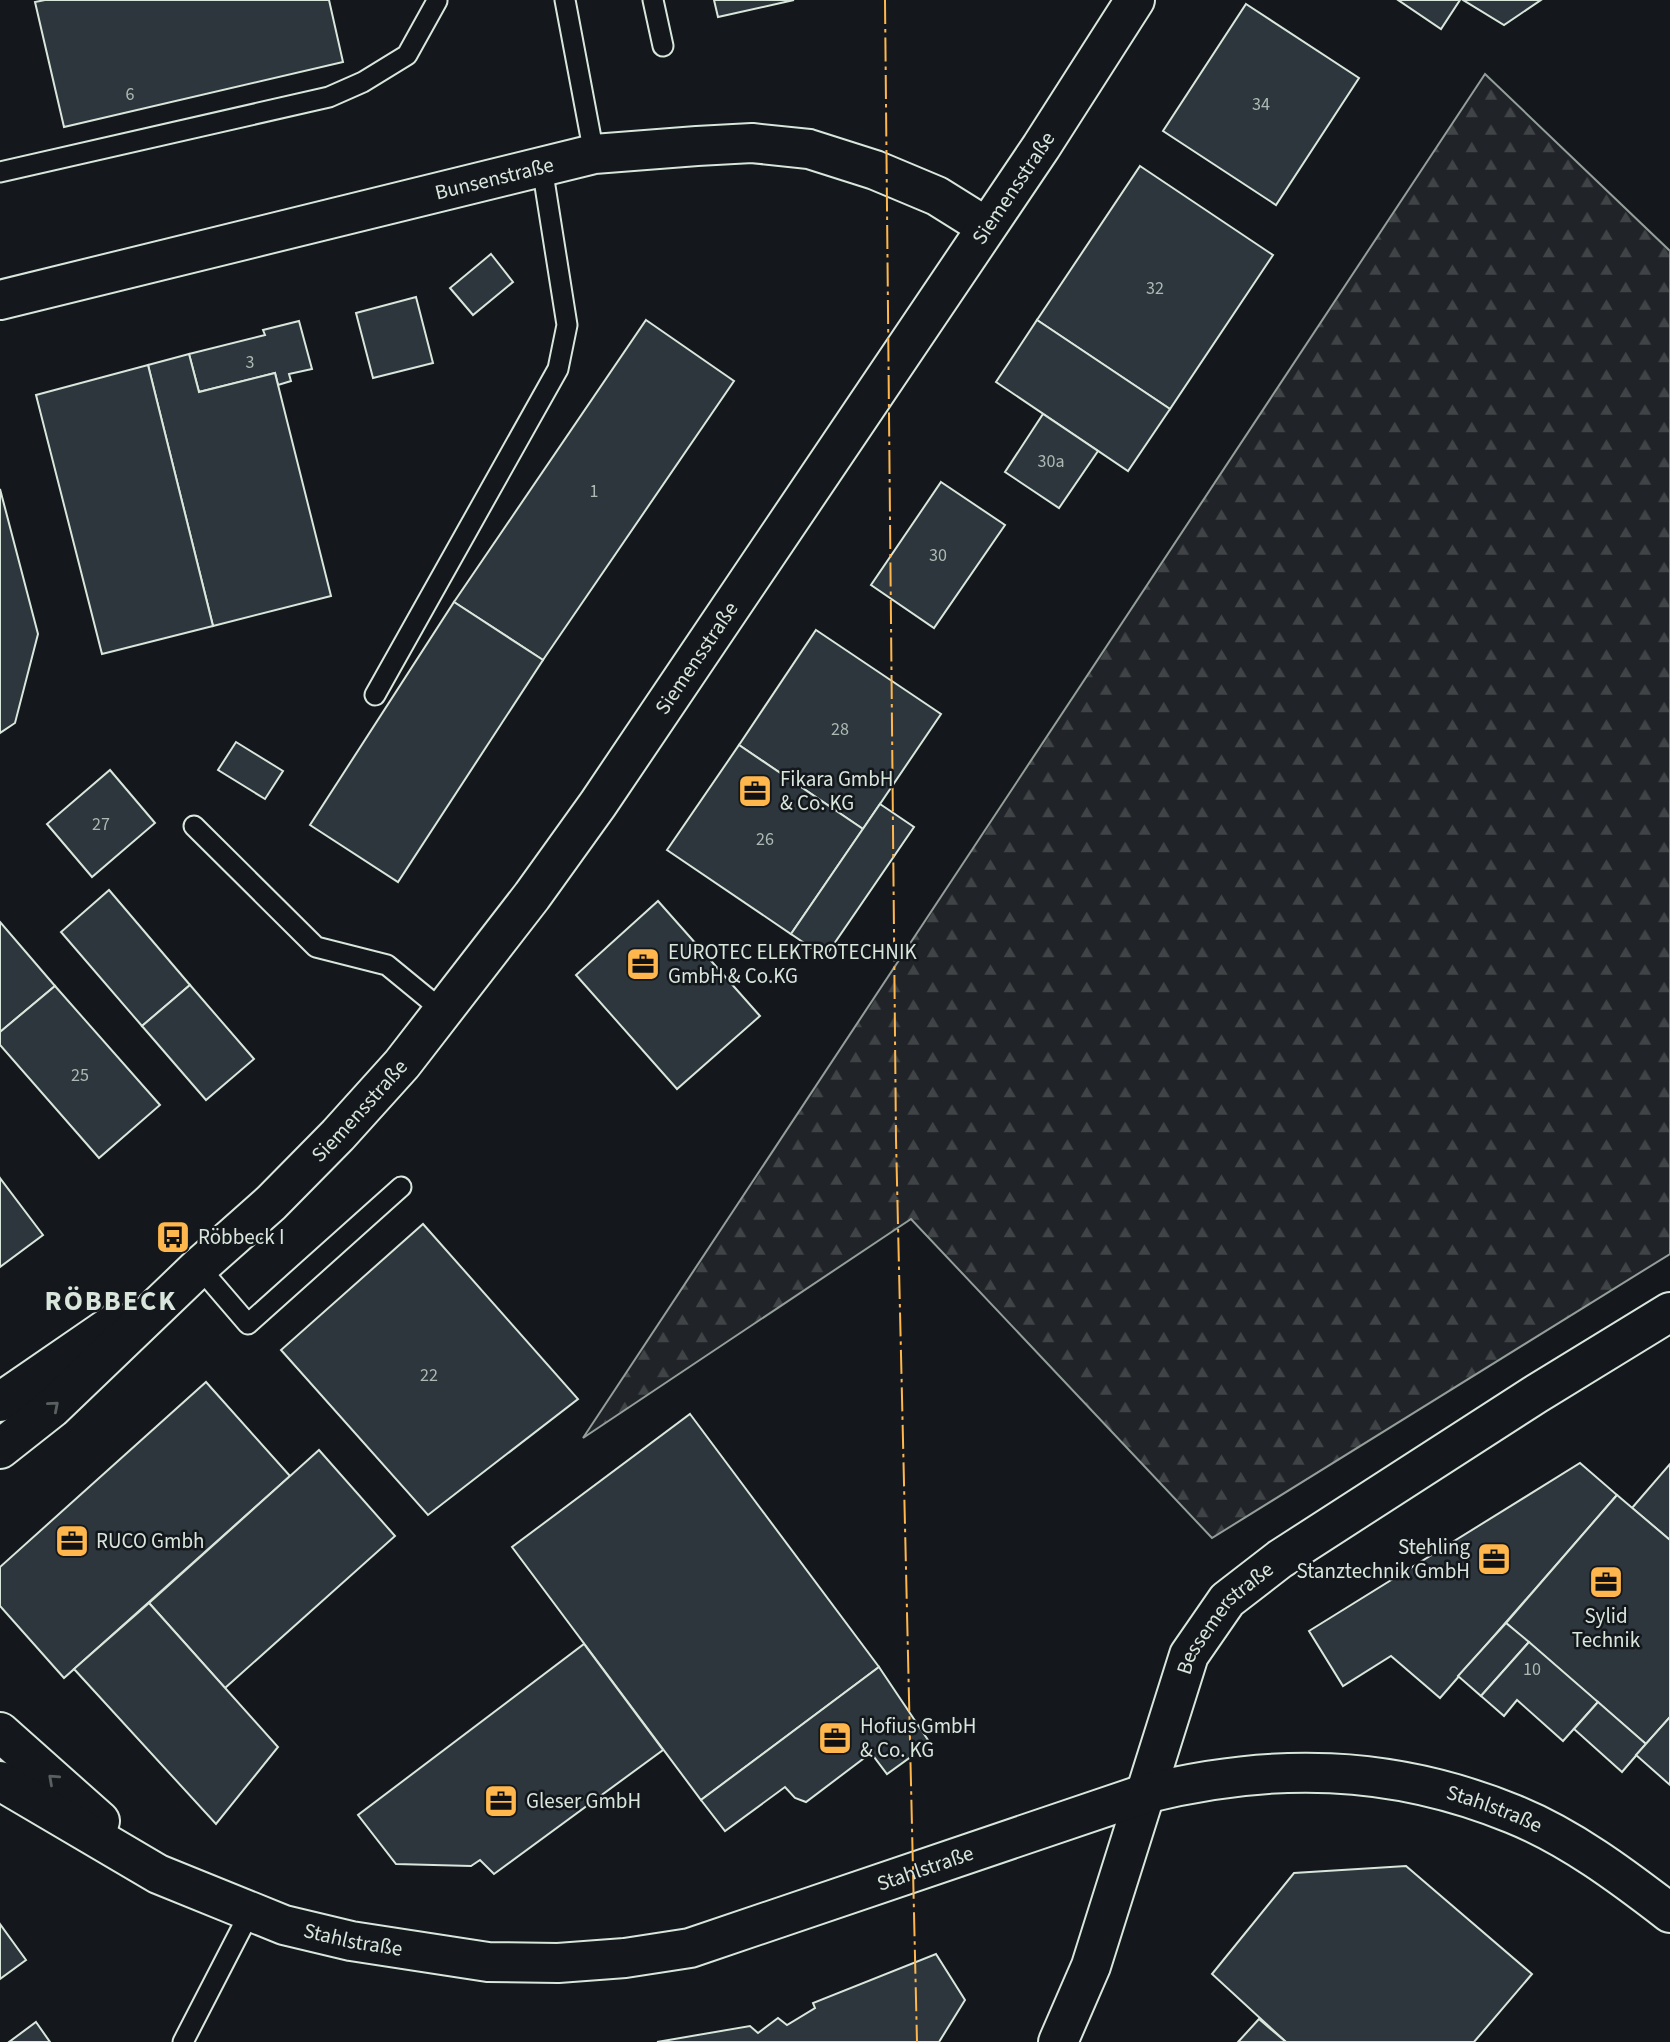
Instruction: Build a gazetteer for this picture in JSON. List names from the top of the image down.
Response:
{
  "streets": {
    "street": [
      "Bunsenstraße",
      "Siemensstraße",
      "Bessemerstraße",
      "Stahlstraße"
    ]
  },
  "crossings": [
    ["Bunsenstraße", "Siemensstraße"],
    ["Bessemerstraße", "Stahlstraße"]
  ],
  "districts": ["RÖBBECK"],
  "places": {
    "office": [
      "Fikara GmbH & Co. KG",
      "EUROTEC ELEKTROTECHNIK GmbH & Co.KG",
      "RUCO Gmbh",
      "Stehling Stanztechnik GmbH",
      "Sylid Technik",
      "Hofius GmbH & Co. KG",
      "Gleser GmbH"
    ],
    "bus stop": ["Röbbeck I"]
  },
  "house_numbers": [
    "6",
    "34",
    "32",
    "3",
    "30a",
    "1",
    "30",
    "28",
    "27",
    "26",
    "25",
    "22",
    "10"
  ]
}
